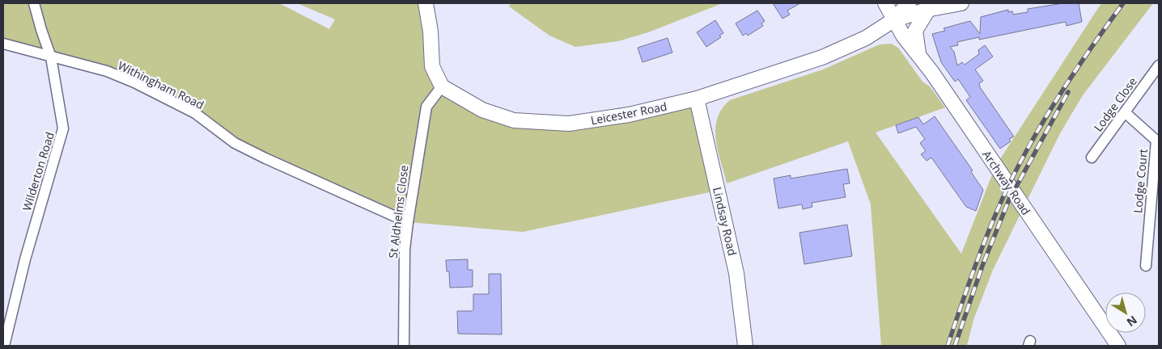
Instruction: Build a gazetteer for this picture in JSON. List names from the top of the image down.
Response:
{
  "streets": {
    "street": [
      "Withingham Road",
      "Lodge Close",
      "Leicester Road",
      "Wilderton Road",
      "Lodge Court",
      "Archway Road",
      "St Aldhelms Close",
      "Lindsay Road"
    ]
  },
  "crossings": [
    ["Withingham Road", "Wilderton Road"],
    ["Withingham Road", "St Aldhelms Close"],
    ["Lodge Close", "Lodge Court"],
    ["Leicester Road", "Archway Road"],
    ["Leicester Road", "St Aldhelms Close"],
    ["Leicester Road", "Lindsay Road"]
  ],
  "north": "bottom right"
}
